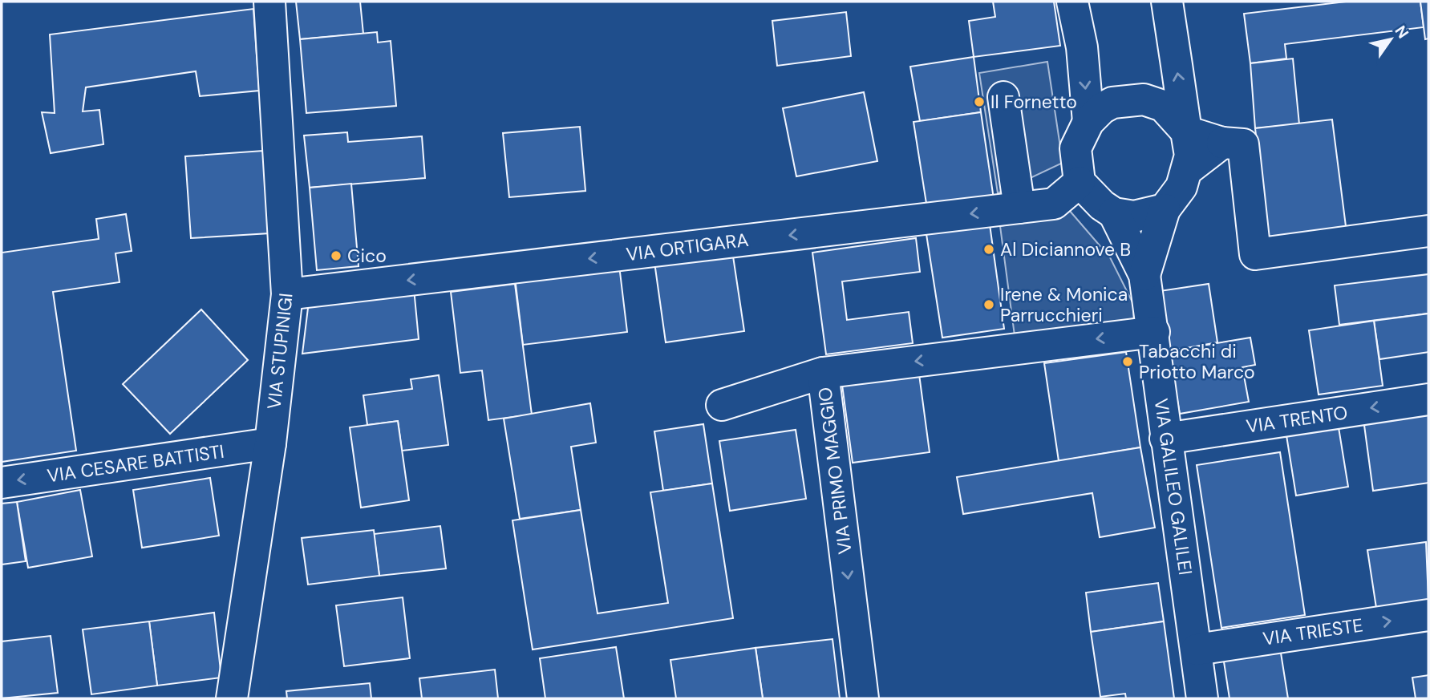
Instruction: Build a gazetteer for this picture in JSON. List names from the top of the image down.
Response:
{
  "streets": {
    "street": [
      "VIA ORTIGARA",
      "VIA STUPINIGI",
      "VIA TRENTO",
      "VIA CESARE BATTISTI",
      "VIA PRIMO MAGGIO",
      "VIA GALILEO GALILEI",
      "VIA TRIESTE"
    ]
  },
  "crossings": [
    ["VIA ORTIGARA", "VIA STUPINIGI"],
    ["VIA ORTIGARA", "VIA GALILEO GALILEI"],
    ["VIA STUPINIGI", "VIA CESARE BATTISTI"],
    ["VIA TRENTO", "VIA GALILEO GALILEI"],
    ["VIA PRIMO MAGGIO", "VIA GALILEO GALILEI"],
    ["VIA GALILEO GALILEI", "VIA TRIESTE"]
  ],
  "one_way": [
    "VIA ORTIGARA",
    "VIA TRENTO",
    "VIA CESARE BATTISTI",
    "VIA TRIESTE"
  ],
  "places": [
    "Il Fornetto",
    "Al Diciannove B",
    "Cico",
    "Irene & Monica Parrucchieri",
    "Tabacchi di Priotto Marco"
  ],
  "north": "top right"
}
